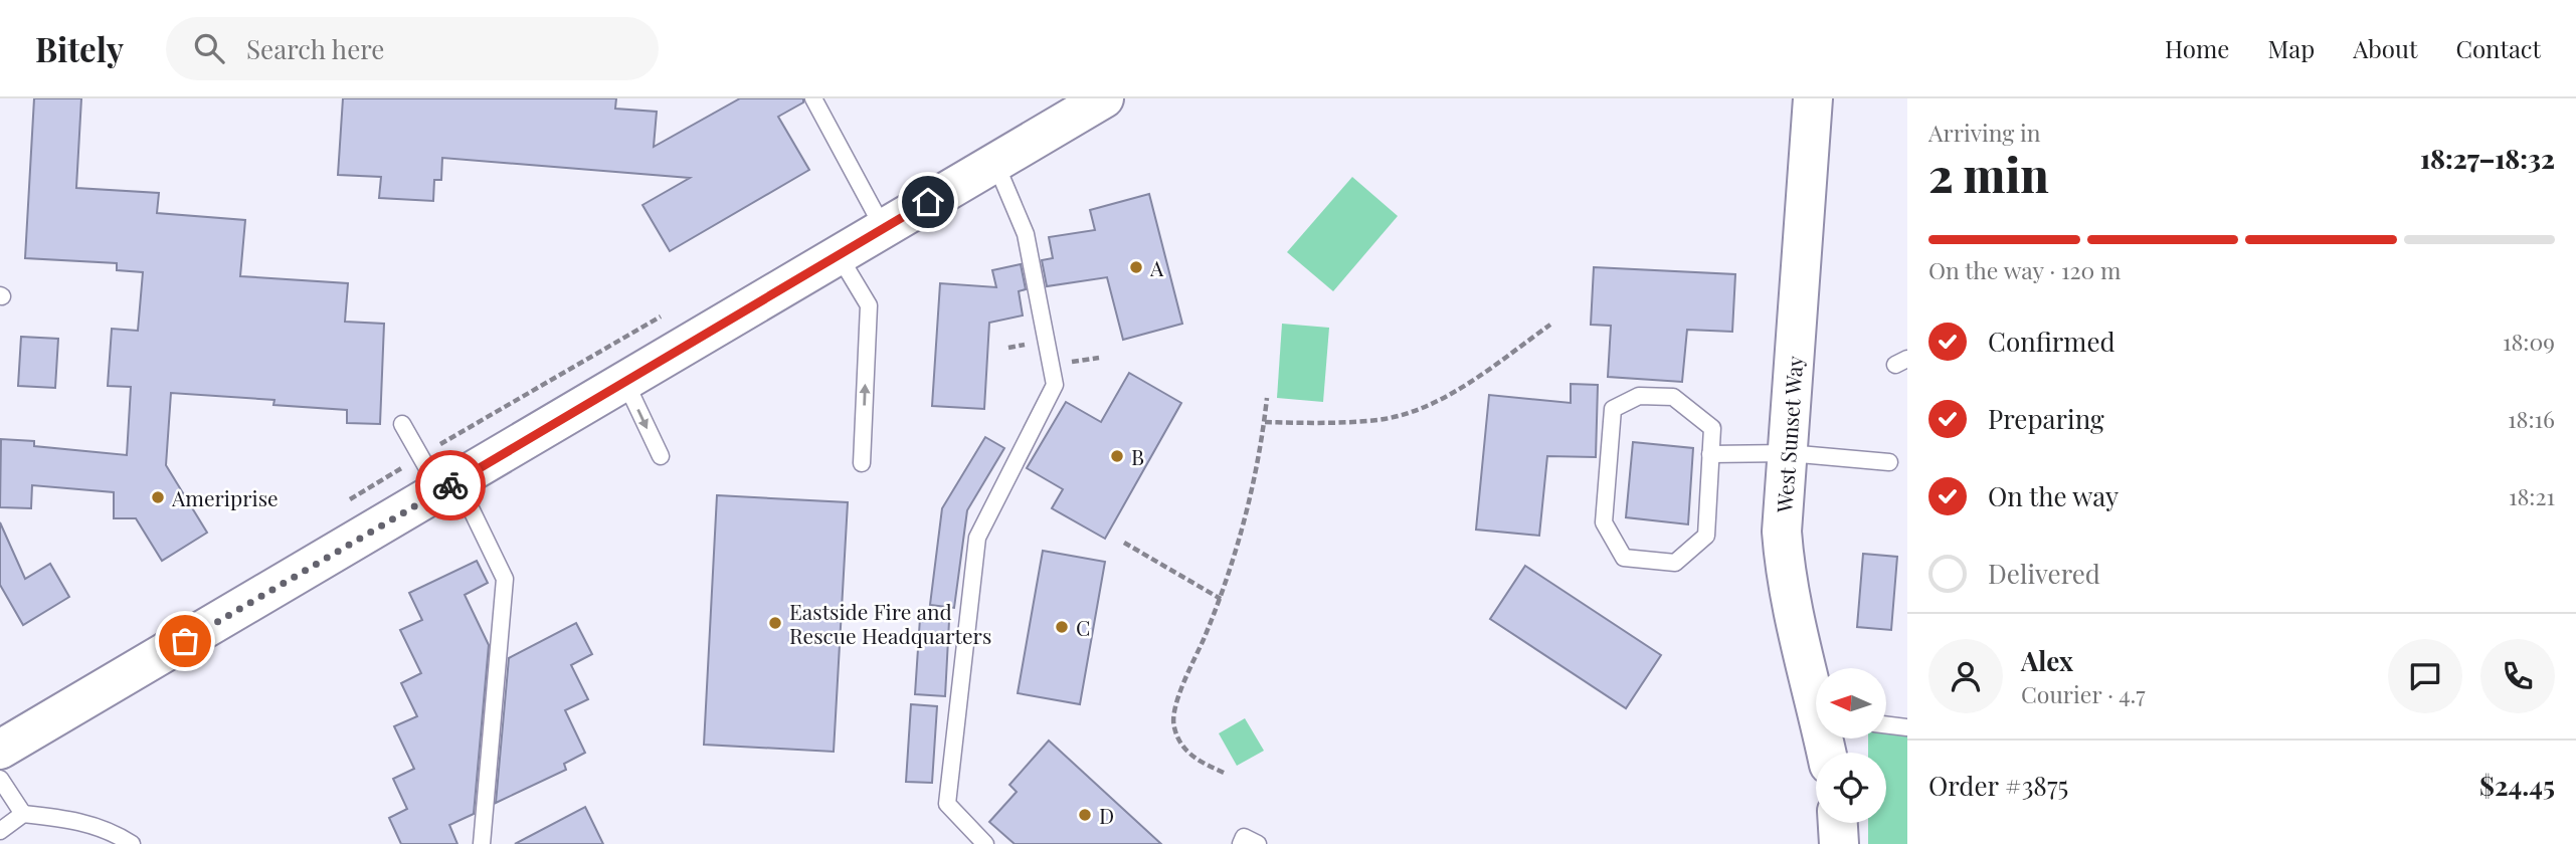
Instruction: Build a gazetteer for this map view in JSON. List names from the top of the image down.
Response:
{
  "streets": {
    "street": ["West Sunset Way"]
  },
  "places": [
    "A",
    "B",
    "Ameriprise",
    "Eastside Fire and Rescue Headquarters",
    "C",
    "D"
  ],
  "north": "left",
  "page": {
    "header": "Bitely",
    "search": "Search here",
    "nav": [
      "Home",
      "Map",
      "About",
      "Contact"
    ],
    "heading": ["2 min", "Arriving in", "18:27–18:32"],
    "panel": [
      "Alex",
      "Courier · 4.7",
      "Order #3875",
      "$24.45"
    ],
    "bar": "On the way · 120 m",
    "list": [
      ["Confirmed", "18:09"],
      ["Preparing", "18:16"],
      ["On the way", "18:21"],
      "Delivered"
    ]
  }
}
